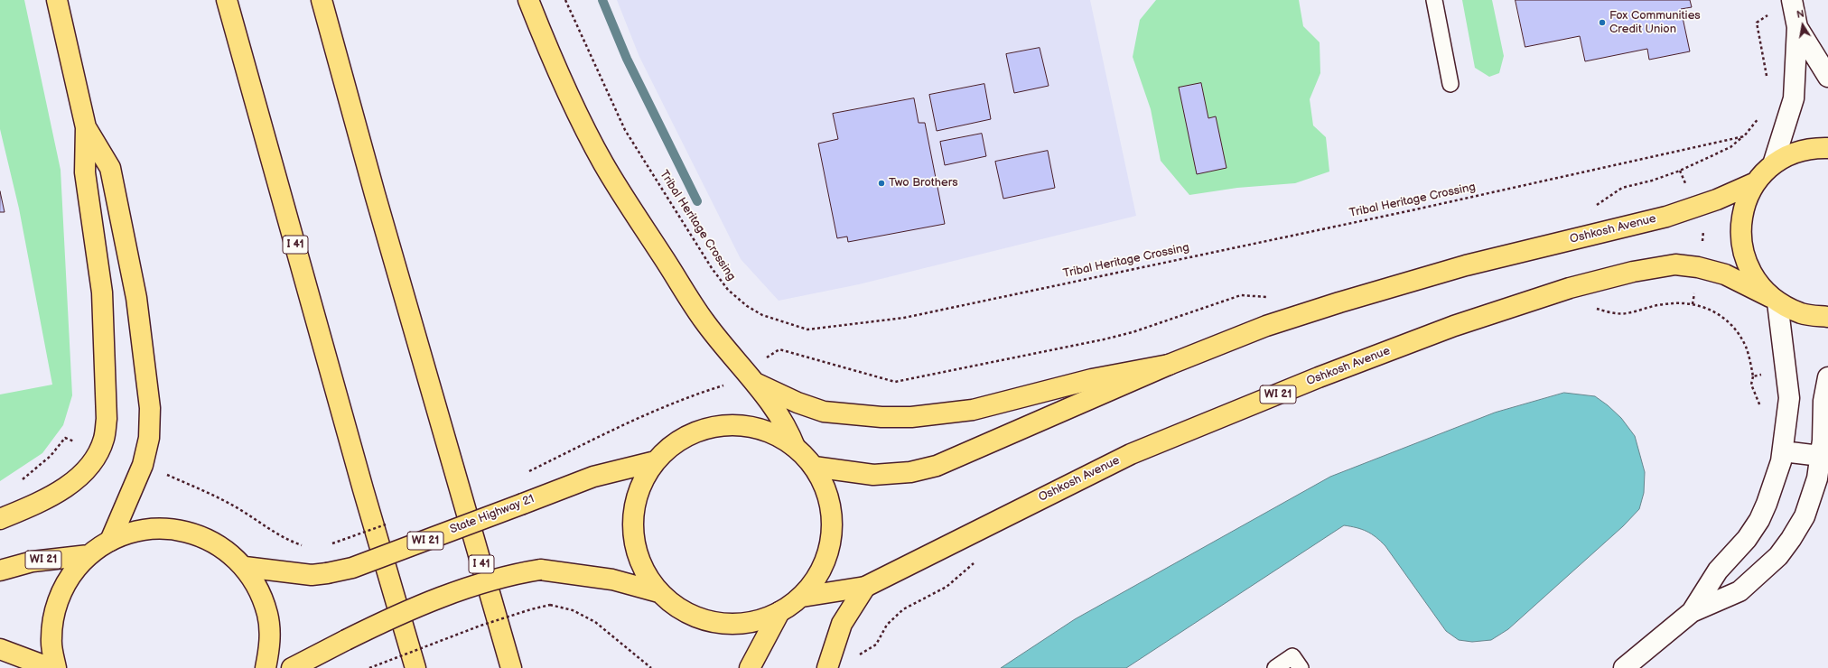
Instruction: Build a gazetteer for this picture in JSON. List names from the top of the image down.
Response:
{
  "streets": {
    "main road": [
      "Oshkosh Avenue",
      "I 41",
      "WI 21",
      "State Highway 21"
    ],
    "path": ["Tribal Heritage Crossing"]
  },
  "places": ["Fox Communities Credit Union", "Two Brothers"],
  "north": "top"
}
